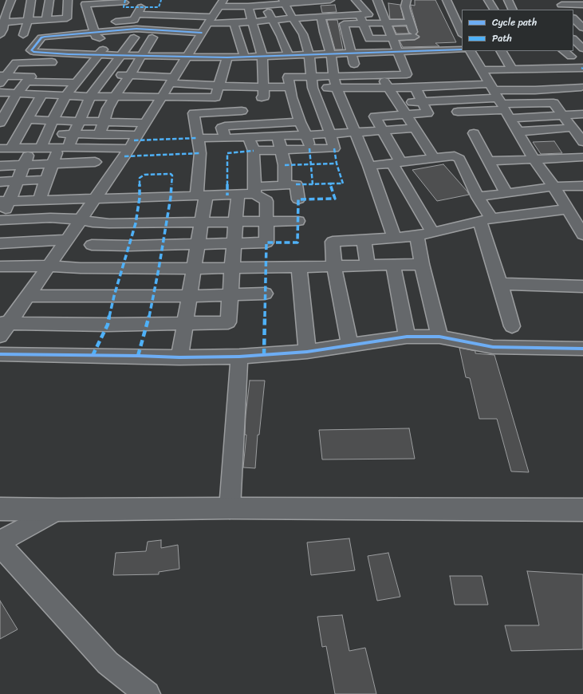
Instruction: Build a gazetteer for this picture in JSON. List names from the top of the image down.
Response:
{
  "legend": ["Cycle path", "Path"]
}
